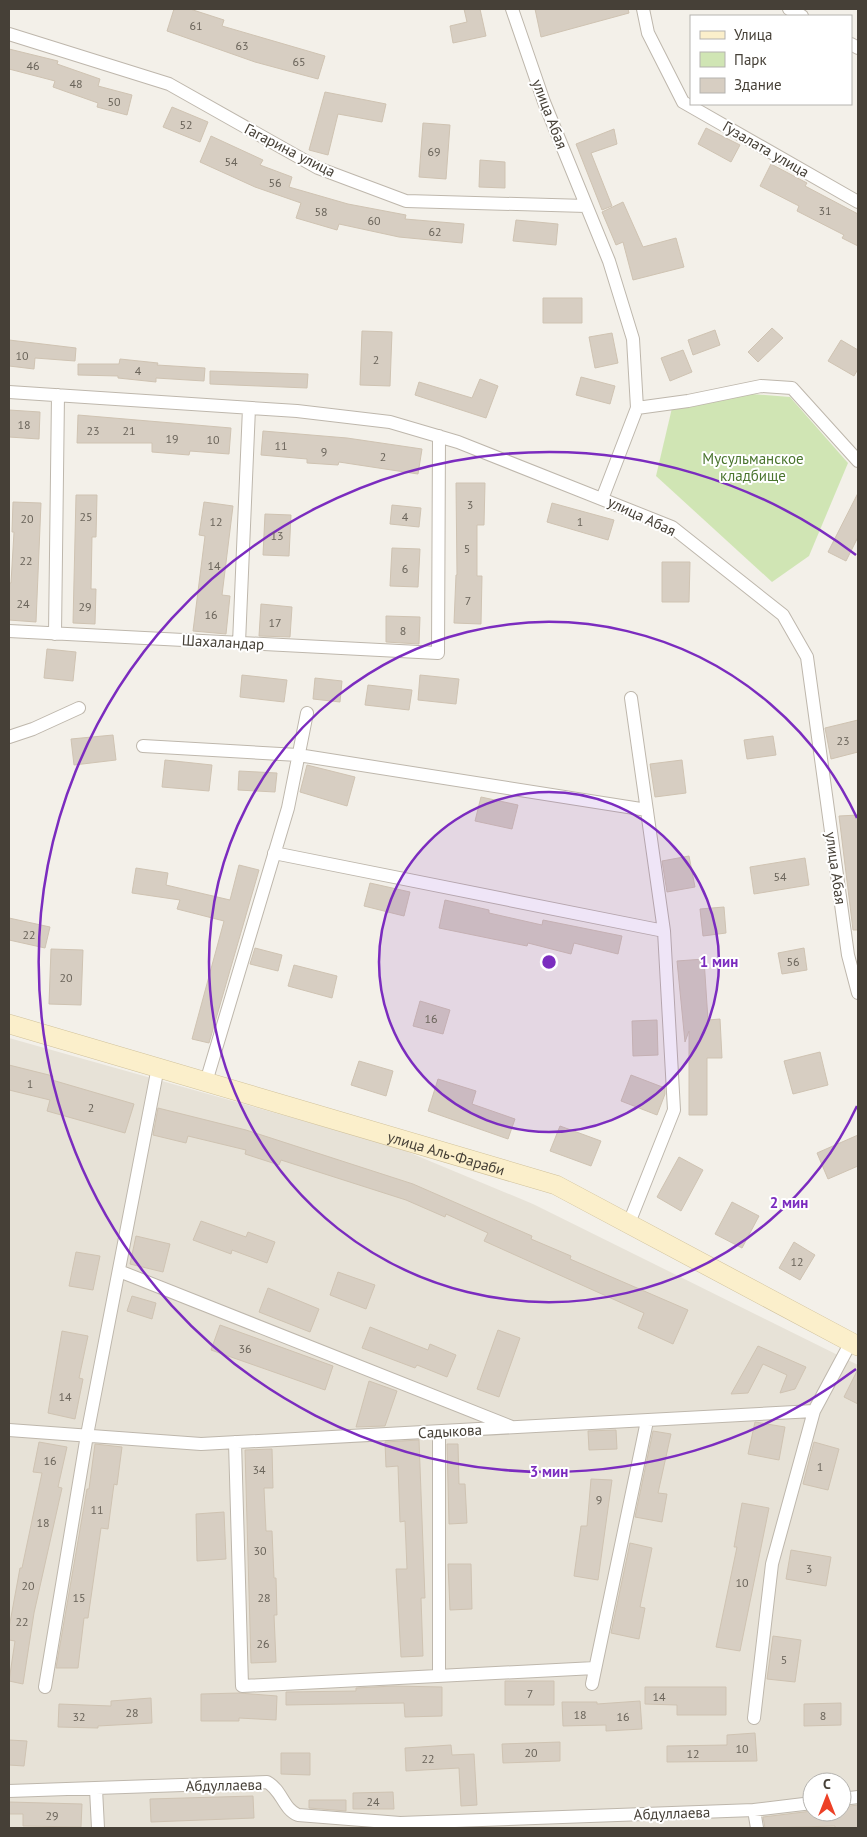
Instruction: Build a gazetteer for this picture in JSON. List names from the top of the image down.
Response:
{
  "streets": {
    "main road": ["улица Аль-Фараби"],
    "street": [
      "улица Абая",
      "Гузалата улица",
      "Гагарина улица",
      "Шахаландар",
      "Садыкова",
      "Абдуллаева"
    ]
  },
  "crossings": [
    ["улица Абая", "Гагарина улица"]
  ],
  "parks": ["Мусульманское кладбище"],
  "house_numbers": [
    "61",
    "63",
    "65",
    "46",
    "48",
    "50",
    "52",
    "69",
    "54",
    "56",
    "31",
    "58",
    "60",
    "62",
    "10",
    "2",
    "4",
    "18",
    "23",
    "21",
    "19",
    "10",
    "11",
    "9",
    "2",
    "3",
    "25",
    "4",
    "20",
    "12",
    "1",
    "13",
    "5",
    "22",
    "14",
    "6",
    "7",
    "24",
    "29",
    "16",
    "17",
    "8",
    "23",
    "54",
    "22",
    "56",
    "20",
    "16",
    "1",
    "2",
    "12",
    "36",
    "14",
    "16",
    "1",
    "34",
    "9",
    "11",
    "18",
    "30",
    "3",
    "10",
    "20",
    "15",
    "28",
    "22",
    "26",
    "5",
    "7",
    "14",
    "28",
    "18",
    "8",
    "32",
    "16",
    "10",
    "20",
    "12",
    "22",
    "24",
    "29"
  ],
  "legend": ["Улица", "Парк", "Здание"],
  "north": "top",
  "rings": ["1 мин", "2 мин", "3 мин"]
}
